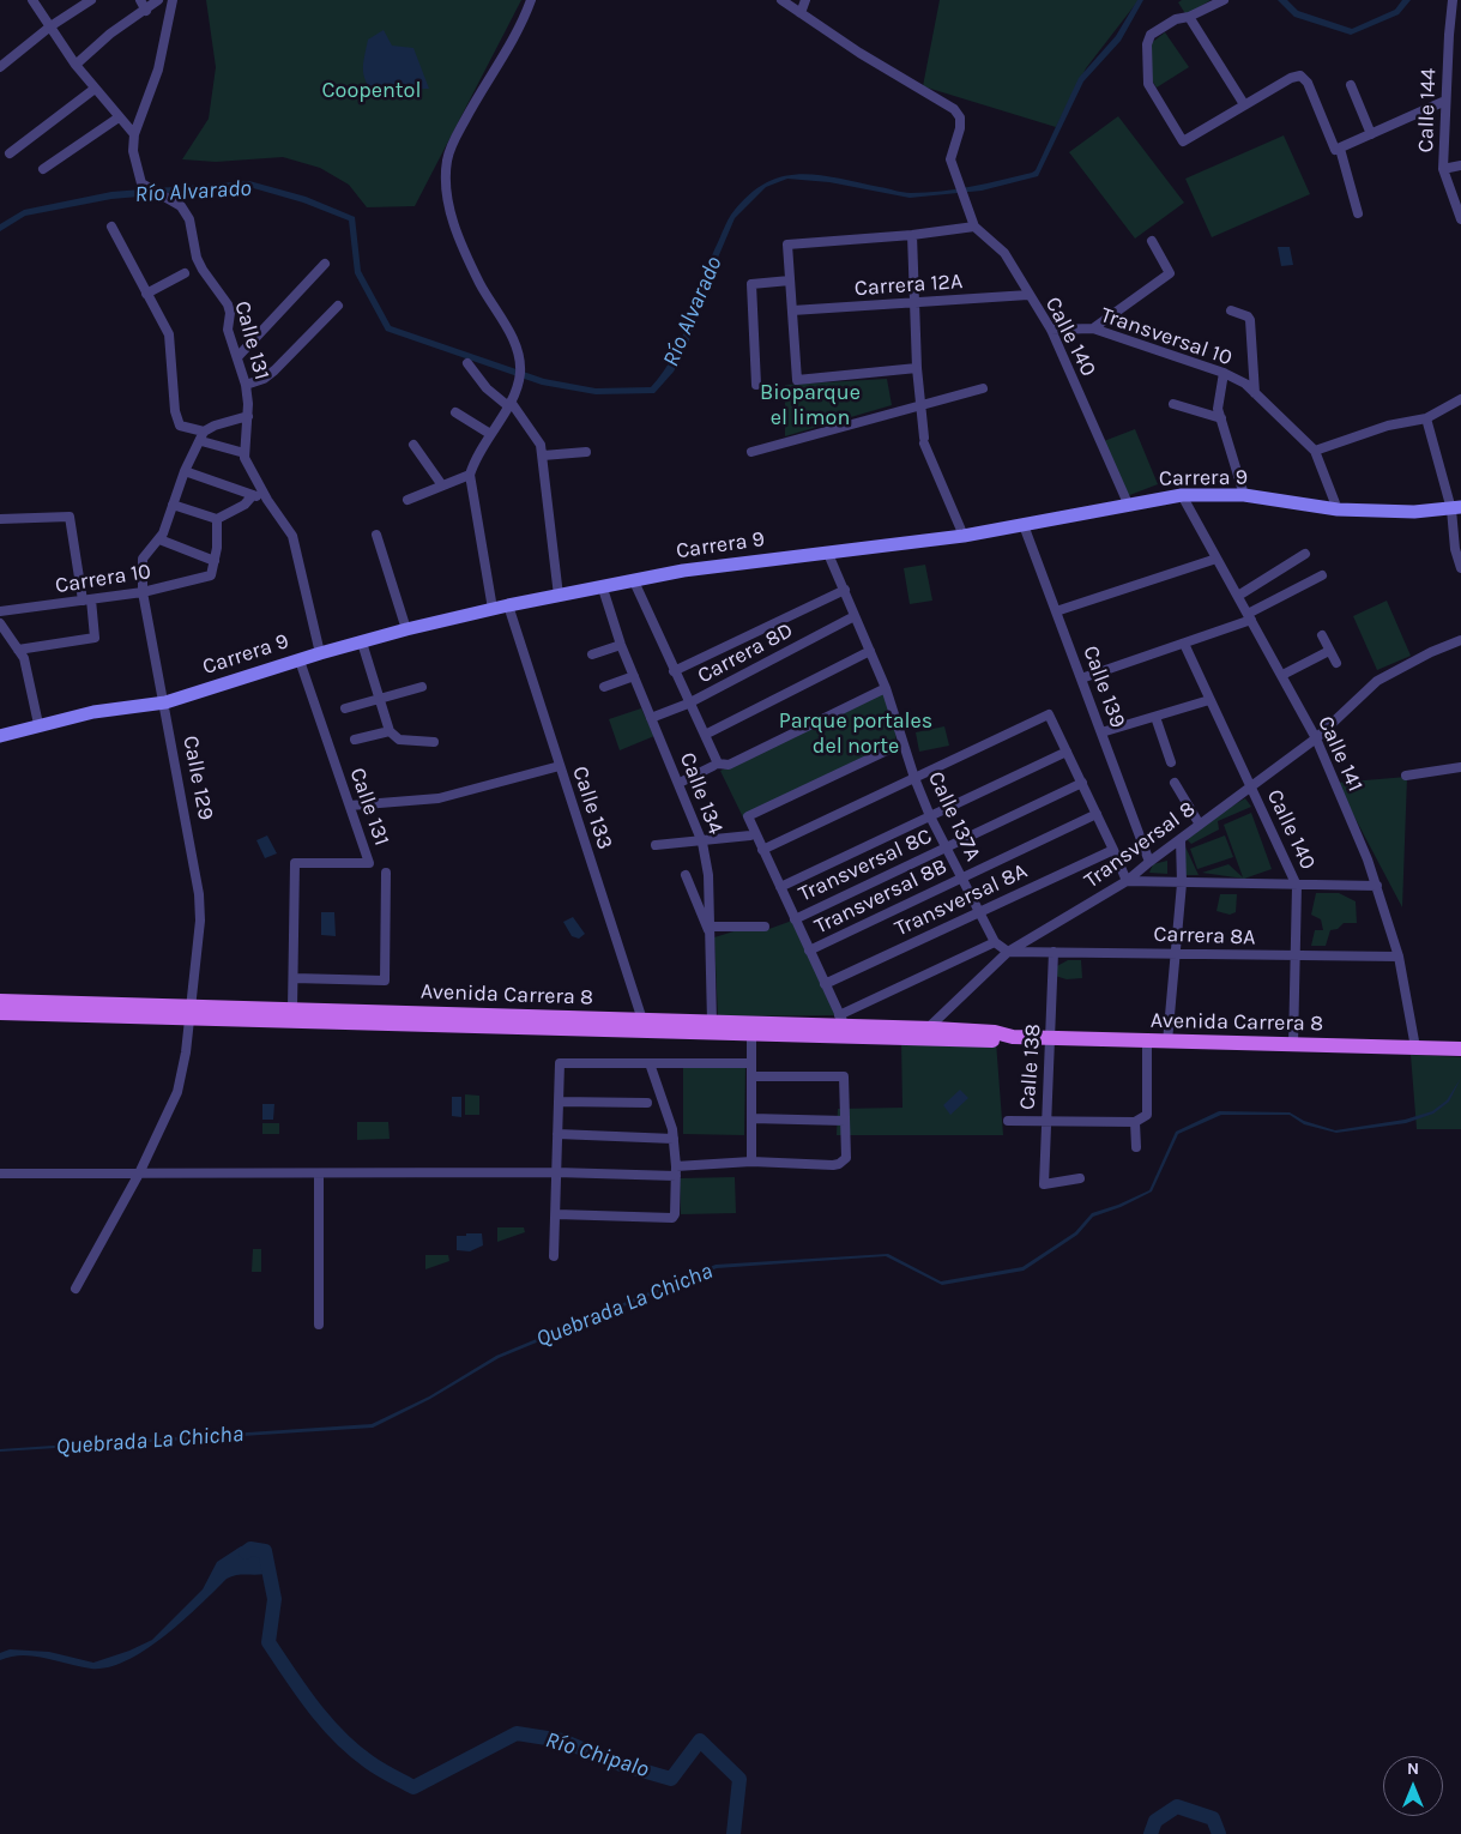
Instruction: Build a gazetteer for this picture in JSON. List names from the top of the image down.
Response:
{
  "streets": {
    "main road": ["Avenida Carrera 8"],
    "street": [
      "Calle 144",
      "Carrera 12A",
      "Calle 140",
      "Transversal 10",
      "Calle 131",
      "Carrera 9",
      "Carrera 10",
      "Carrera 8D",
      "Calle 139",
      "Calle 141",
      "Calle 129",
      "Calle 134",
      "Calle 133",
      "Calle 137A",
      "Transversal 8",
      "Transversal 8C",
      "Transversal 8B",
      "Transversal 8A",
      "Carrera 8A",
      "Calle 138"
    ]
  },
  "crossings": [
    ["Carrera 12A", "Calle 140"],
    ["Calle 140", "Transversal 10"],
    ["Calle 140", "Carrera 9"],
    ["Calle 140", "Transversal 8"],
    ["Calle 140", "Carrera 8A"],
    ["Calle 140", "Avenida Carrera 8"],
    ["Calle 131", "Carrera 9"],
    ["Carrera 9", "Calle 139"],
    ["Carrera 9", "Calle 141"],
    ["Carrera 9", "Calle 129"],
    ["Carrera 9", "Calle 134"],
    ["Carrera 9", "Calle 133"],
    ["Carrera 9", "Calle 137A"],
    ["Carrera 10", "Calle 129"],
    ["Carrera 8D", "Calle 134"],
    ["Carrera 8D", "Calle 137A"],
    ["Calle 139", "Transversal 8"],
    ["Calle 141", "Transversal 8"],
    ["Calle 141", "Carrera 8A"],
    ["Calle 141", "Avenida Carrera 8"],
    ["Calle 129", "Avenida Carrera 8"],
    ["Calle 134", "Avenida Carrera 8"],
    ["Calle 133", "Avenida Carrera 8"],
    ["Calle 137A", "Transversal 8"],
    ["Calle 137A", "Transversal 8C"],
    ["Calle 137A", "Transversal 8B"],
    ["Calle 137A", "Transversal 8A"],
    ["Calle 137A", "Carrera 8A"],
    ["Transversal 8", "Carrera 8A"],
    ["Transversal 8", "Avenida Carrera 8"],
    ["Carrera 8A", "Calle 138"],
    ["Avenida Carrera 8", "Calle 138"]
  ],
  "water": ["Río Alvarado", "Quebrada La Chicha", "Río Chipalo"],
  "parks": ["Coopentol", "Bioparque el limon", "Parque portales del norte"],
  "north": "top"
}
